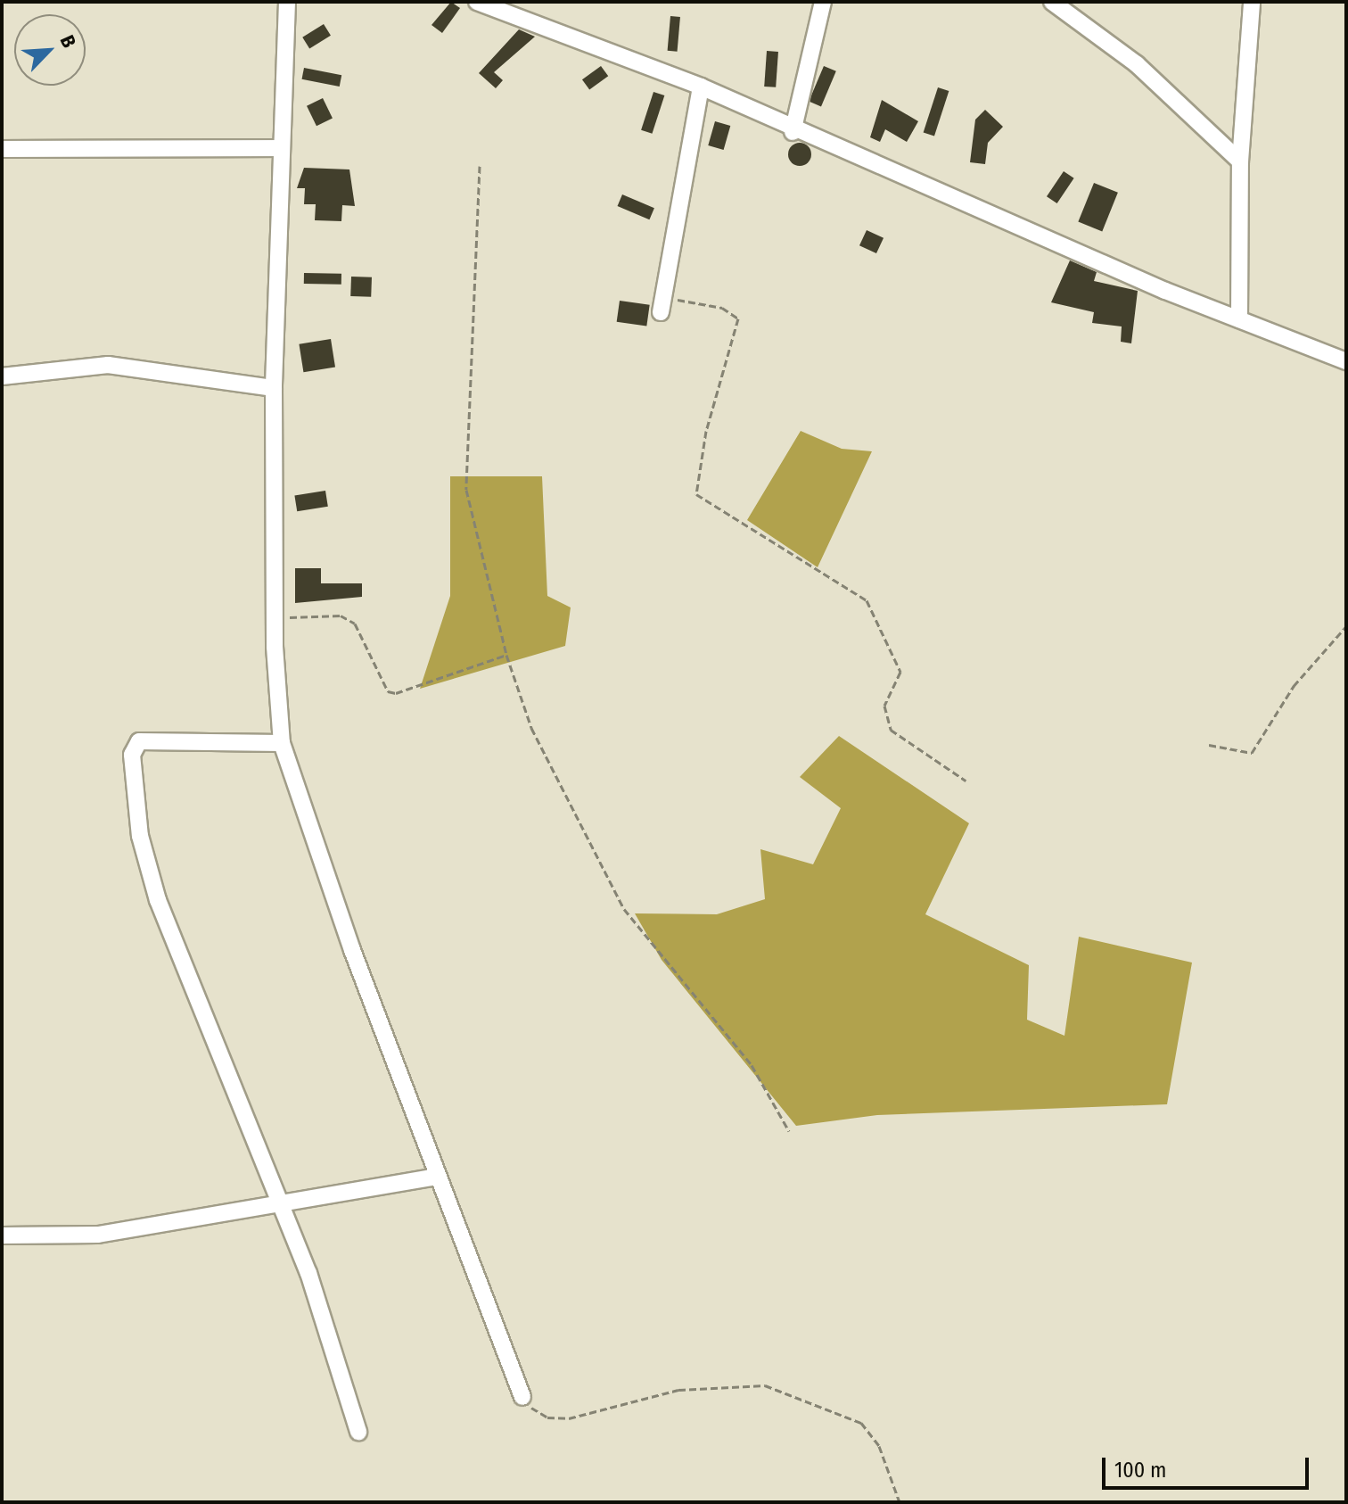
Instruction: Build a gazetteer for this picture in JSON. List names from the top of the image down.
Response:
{
  "scale_bar": "100 m",
  "north": "top right"
}
